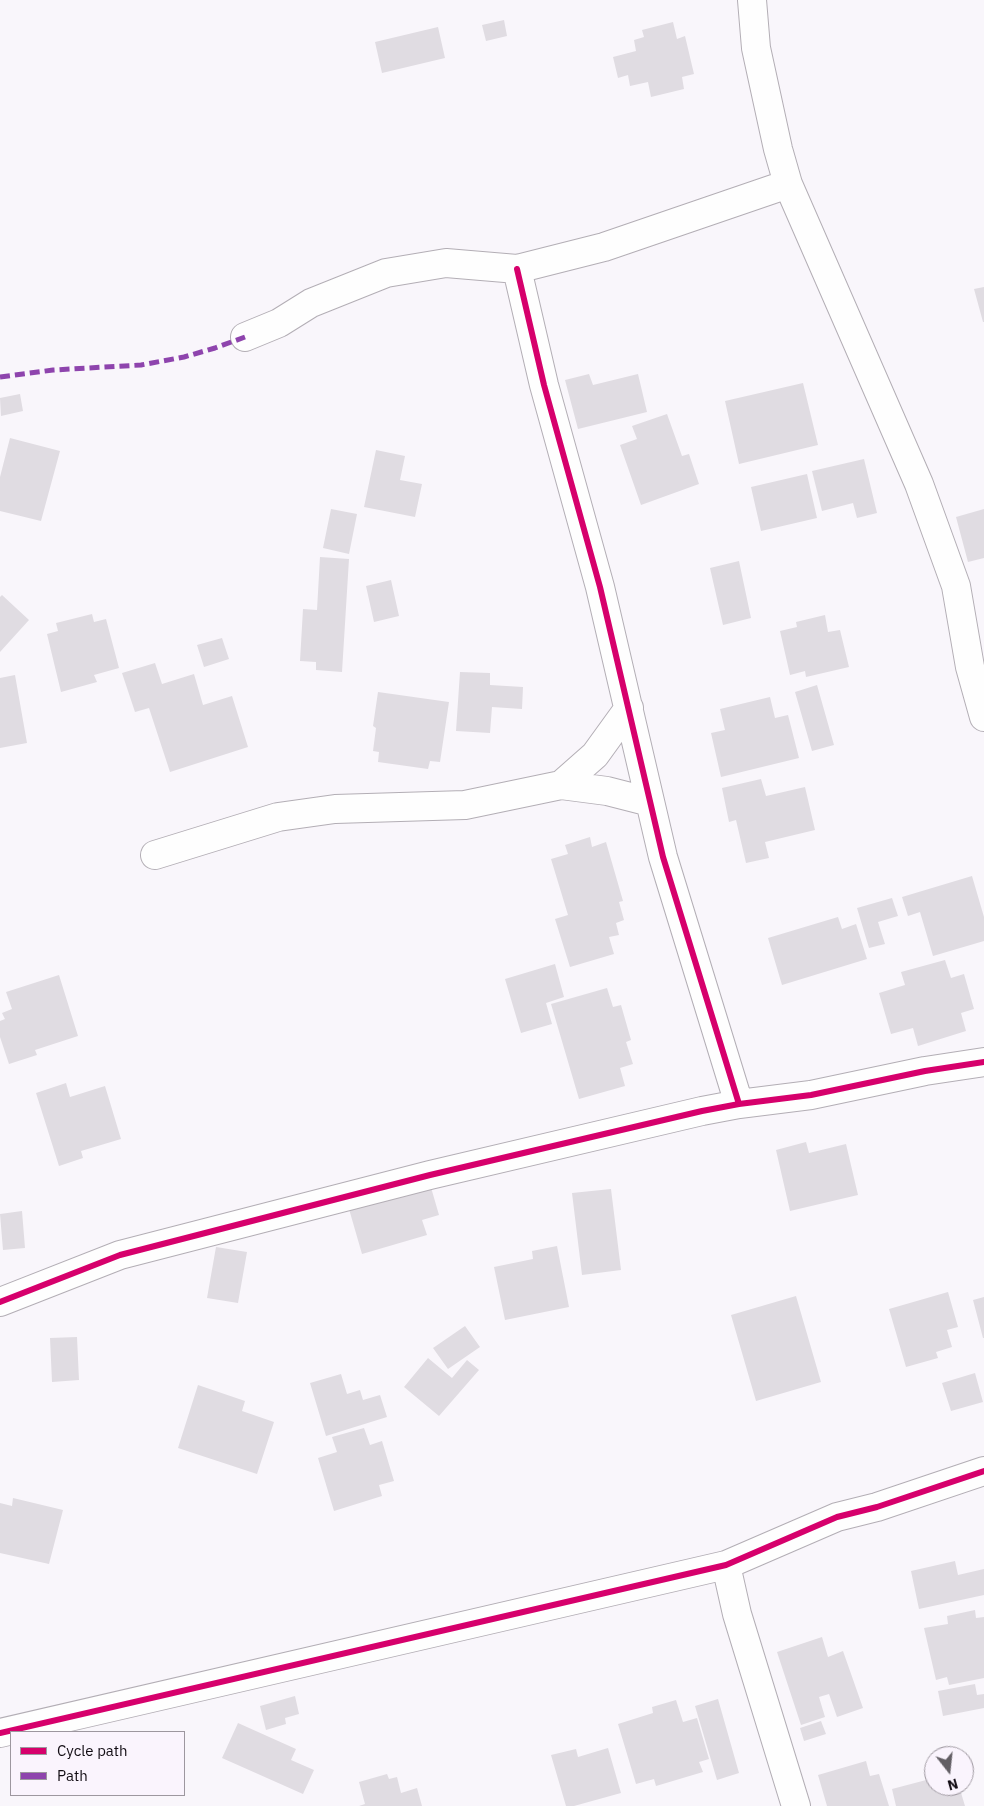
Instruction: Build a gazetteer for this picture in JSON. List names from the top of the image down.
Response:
{
  "legend": ["Cycle path", "Path"],
  "north": "bottom"
}
